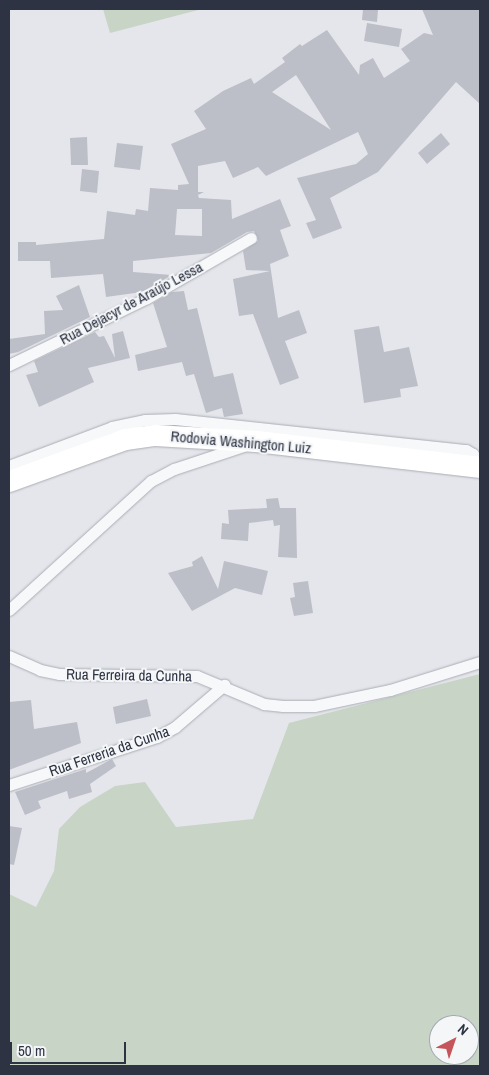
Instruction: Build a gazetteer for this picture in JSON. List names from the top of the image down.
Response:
{
  "streets": {
    "highway": ["Rodovia Washington Luiz"],
    "street": ["Rua Dejacyr de Araújo Lessa", "Rua Ferreira da Cunha", "Rua Ferreria da Cunha"]
  },
  "crossings": [
    ["Rua Ferreira da Cunha", "Rua Ferreria da Cunha"]
  ],
  "scale_bar": "50 m",
  "north": "top right"
}
